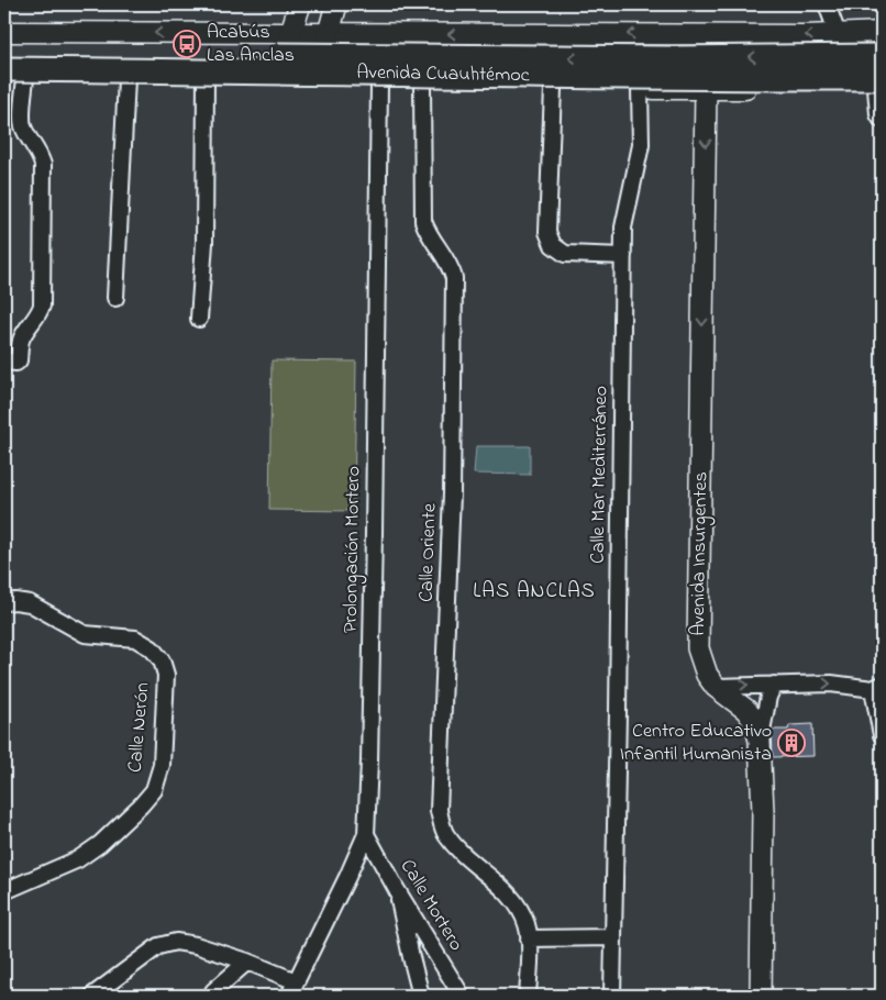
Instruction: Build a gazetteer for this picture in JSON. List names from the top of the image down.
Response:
{
  "streets": {
    "main road": ["Avenida Cuauhtémoc", "Avenida Insurgentes"],
    "street": [
      "Calle Mar Mediterráneo",
      "Prolongación Mortero",
      "Calle Oriente",
      "Calle Nerón",
      "Calle Mortero"
    ]
  },
  "crossings": [
    ["Prolongación Mortero", "Calle Mortero"]
  ],
  "one_way": ["Avenida Insurgentes"],
  "districts": ["LAS ANCLAS"],
  "places": {
    "bus stop": ["Acabús Las Anclas"],
    "building": ["Centro Educativo Infantil Humanista"]
  }
}
